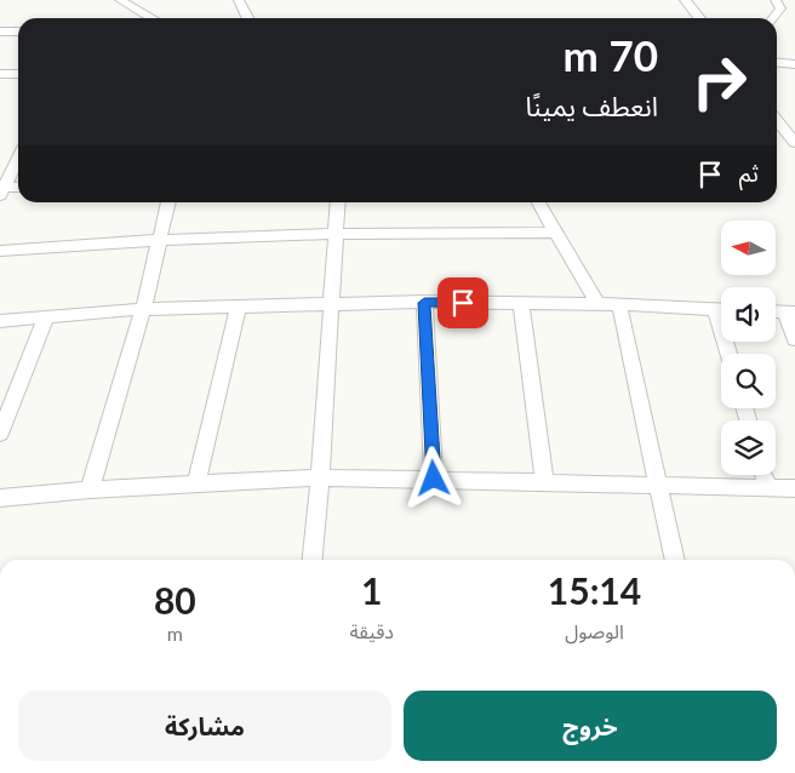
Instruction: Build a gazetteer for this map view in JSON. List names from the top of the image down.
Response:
{
  "north": "left",
  "page": {
    "turn": ["70 m", "انعطف يمينًا"],
    "then": "ثم",
    "eta": [
      "15:14",
      "الوصول",
      "1",
      "دقيقة",
      "80",
      "m"
    ],
    "buttons": ["خروج", "مشاركة"]
  }
}
